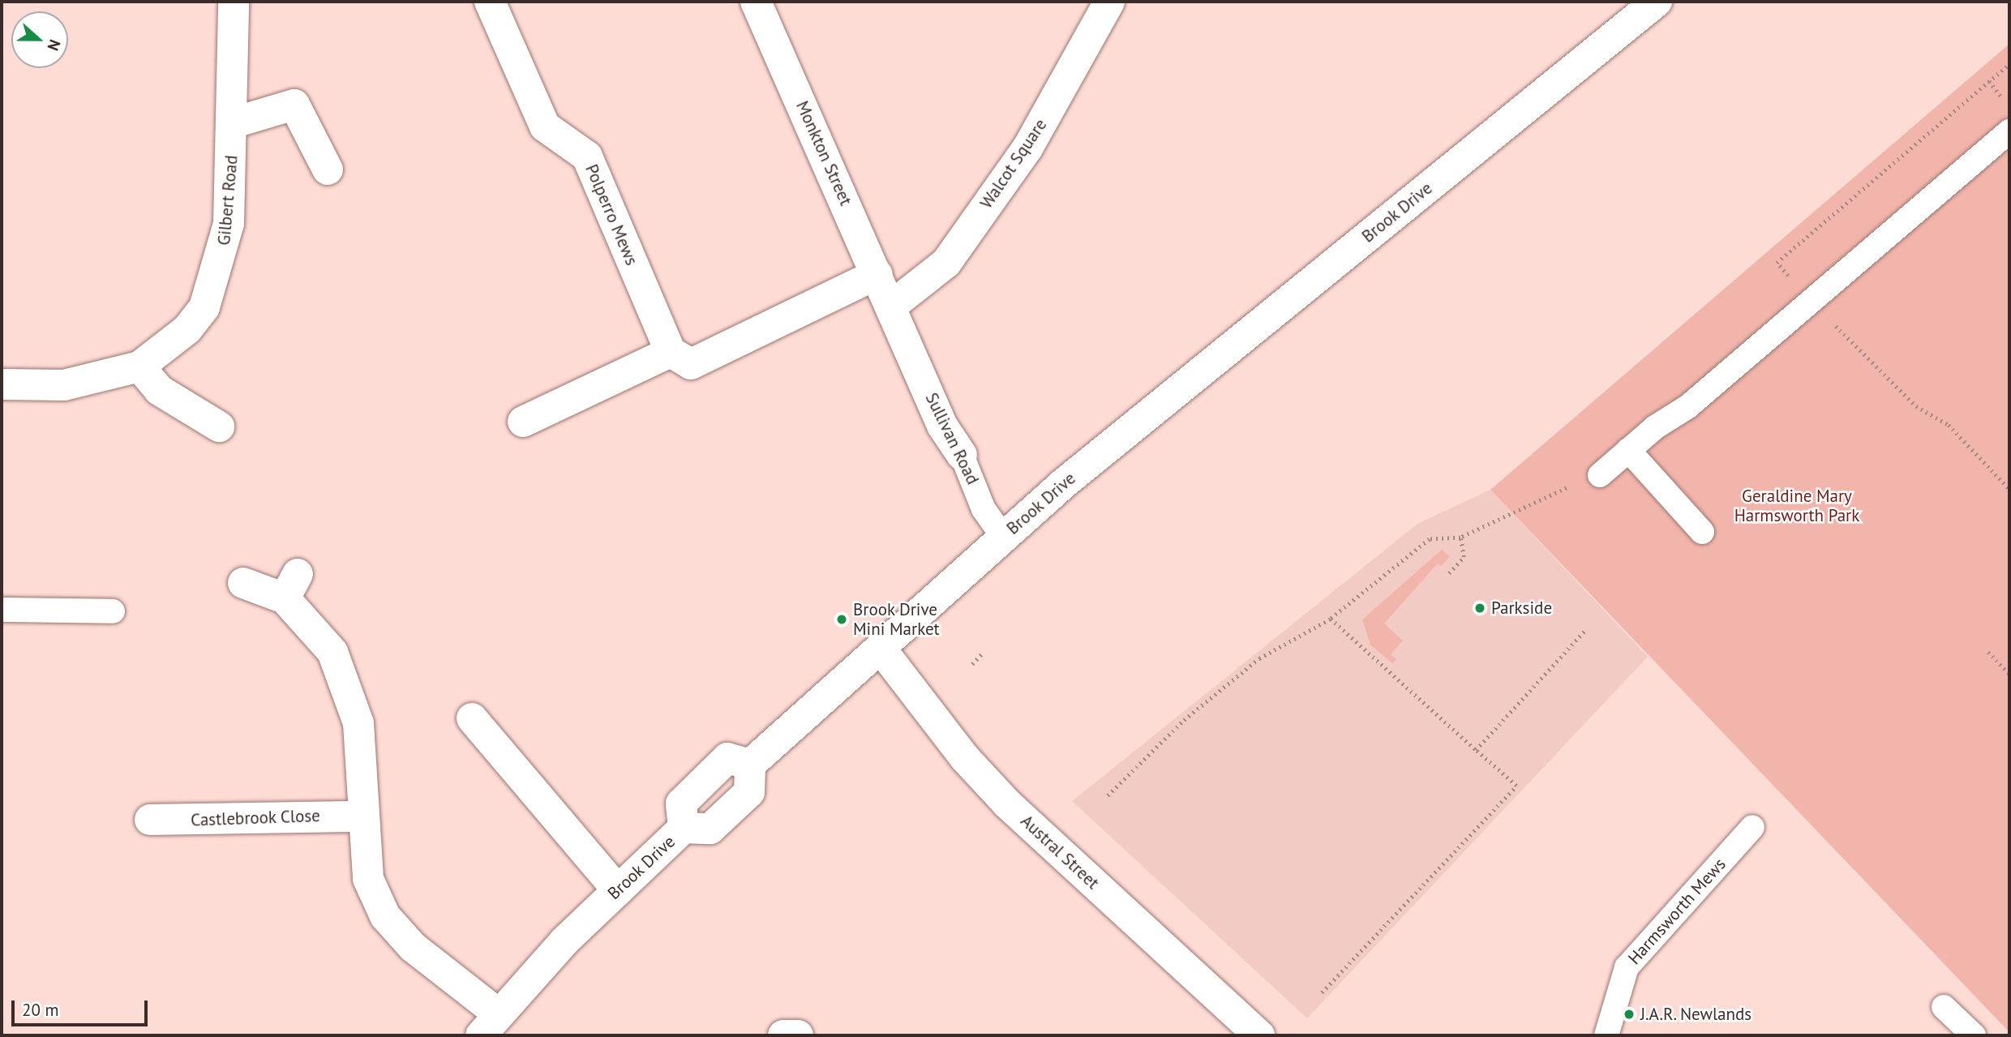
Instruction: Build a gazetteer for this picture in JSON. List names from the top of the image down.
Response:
{
  "streets": {
    "street": [
      "Monkton Street",
      "Walcot Square",
      "Gilbert Road",
      "Brook Drive",
      "Polperro Mews",
      "Sullivan Road",
      "Castlebrook Close",
      "Austral Street"
    ],
    "lane": ["Harmsworth Mews"]
  },
  "crossings": [
    ["Monkton Street", "Walcot Square"],
    ["Monkton Street", "Sullivan Road"],
    ["Walcot Square", "Sullivan Road"],
    ["Brook Drive", "Sullivan Road"],
    ["Brook Drive", "Austral Street"]
  ],
  "parks": ["Geraldine Mary Harmsworth Park"],
  "places": ["Parkside", "Brook Drive Mini Market", "J.A.R. Newlands"],
  "scale_bar": "20 m",
  "north": "right"
}
